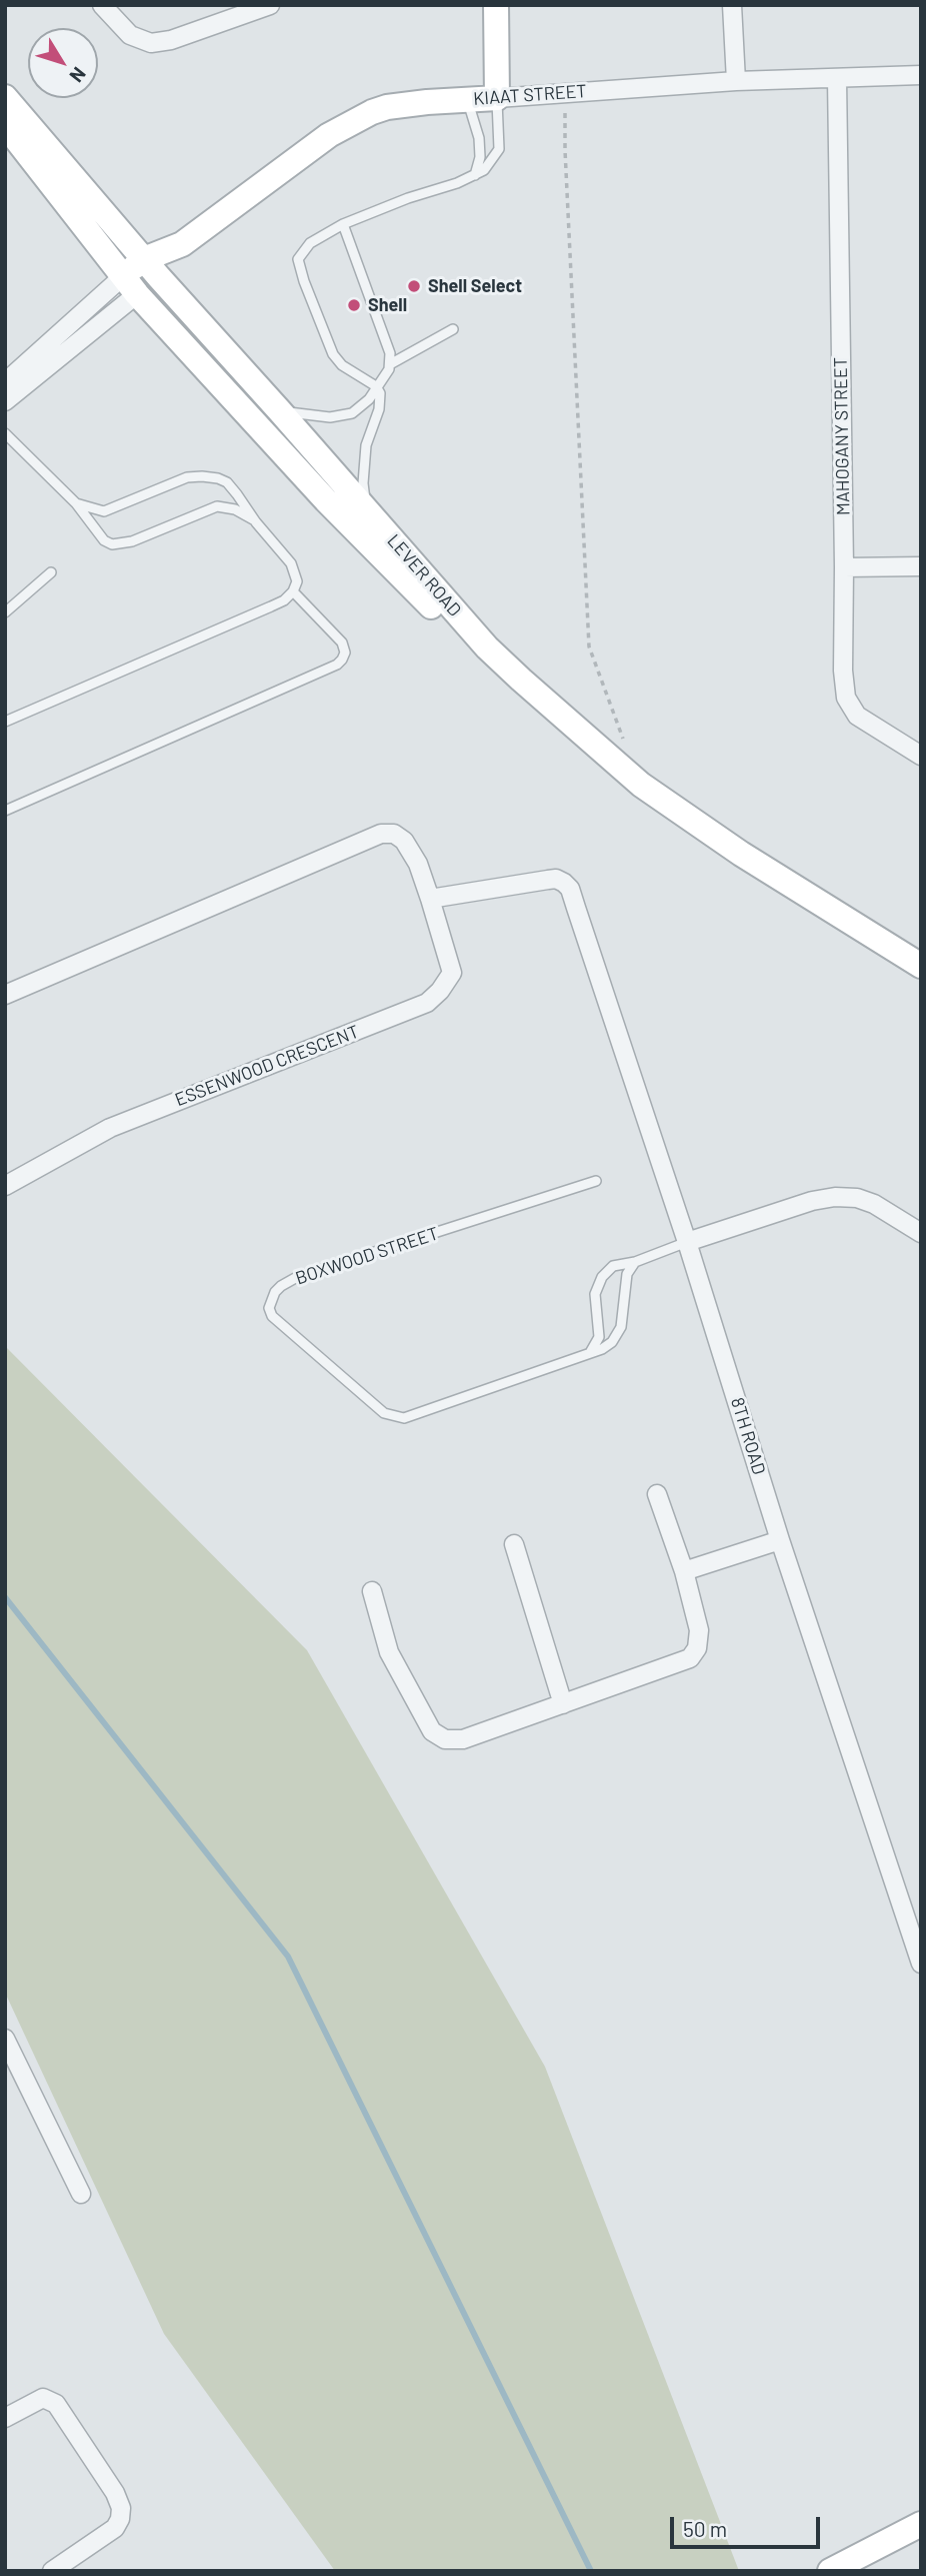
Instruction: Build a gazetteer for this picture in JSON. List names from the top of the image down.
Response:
{
  "streets": {
    "main road": ["KIAAT STREET", "LEVER ROAD"],
    "street": ["MAHOGANY STREET", "ESSENWOOD CRESCENT", "8TH ROAD"],
    "lane": ["BOXWOOD STREET"]
  },
  "crossings": [
    ["KIAAT STREET", "MAHOGANY STREET"],
    ["KIAAT STREET", "LEVER ROAD"],
    ["ESSENWOOD CRESCENT", "8TH ROAD"]
  ],
  "places": ["Shell Select", "Shell"],
  "scale_bar": "50 m",
  "north": "bottom right"
}
